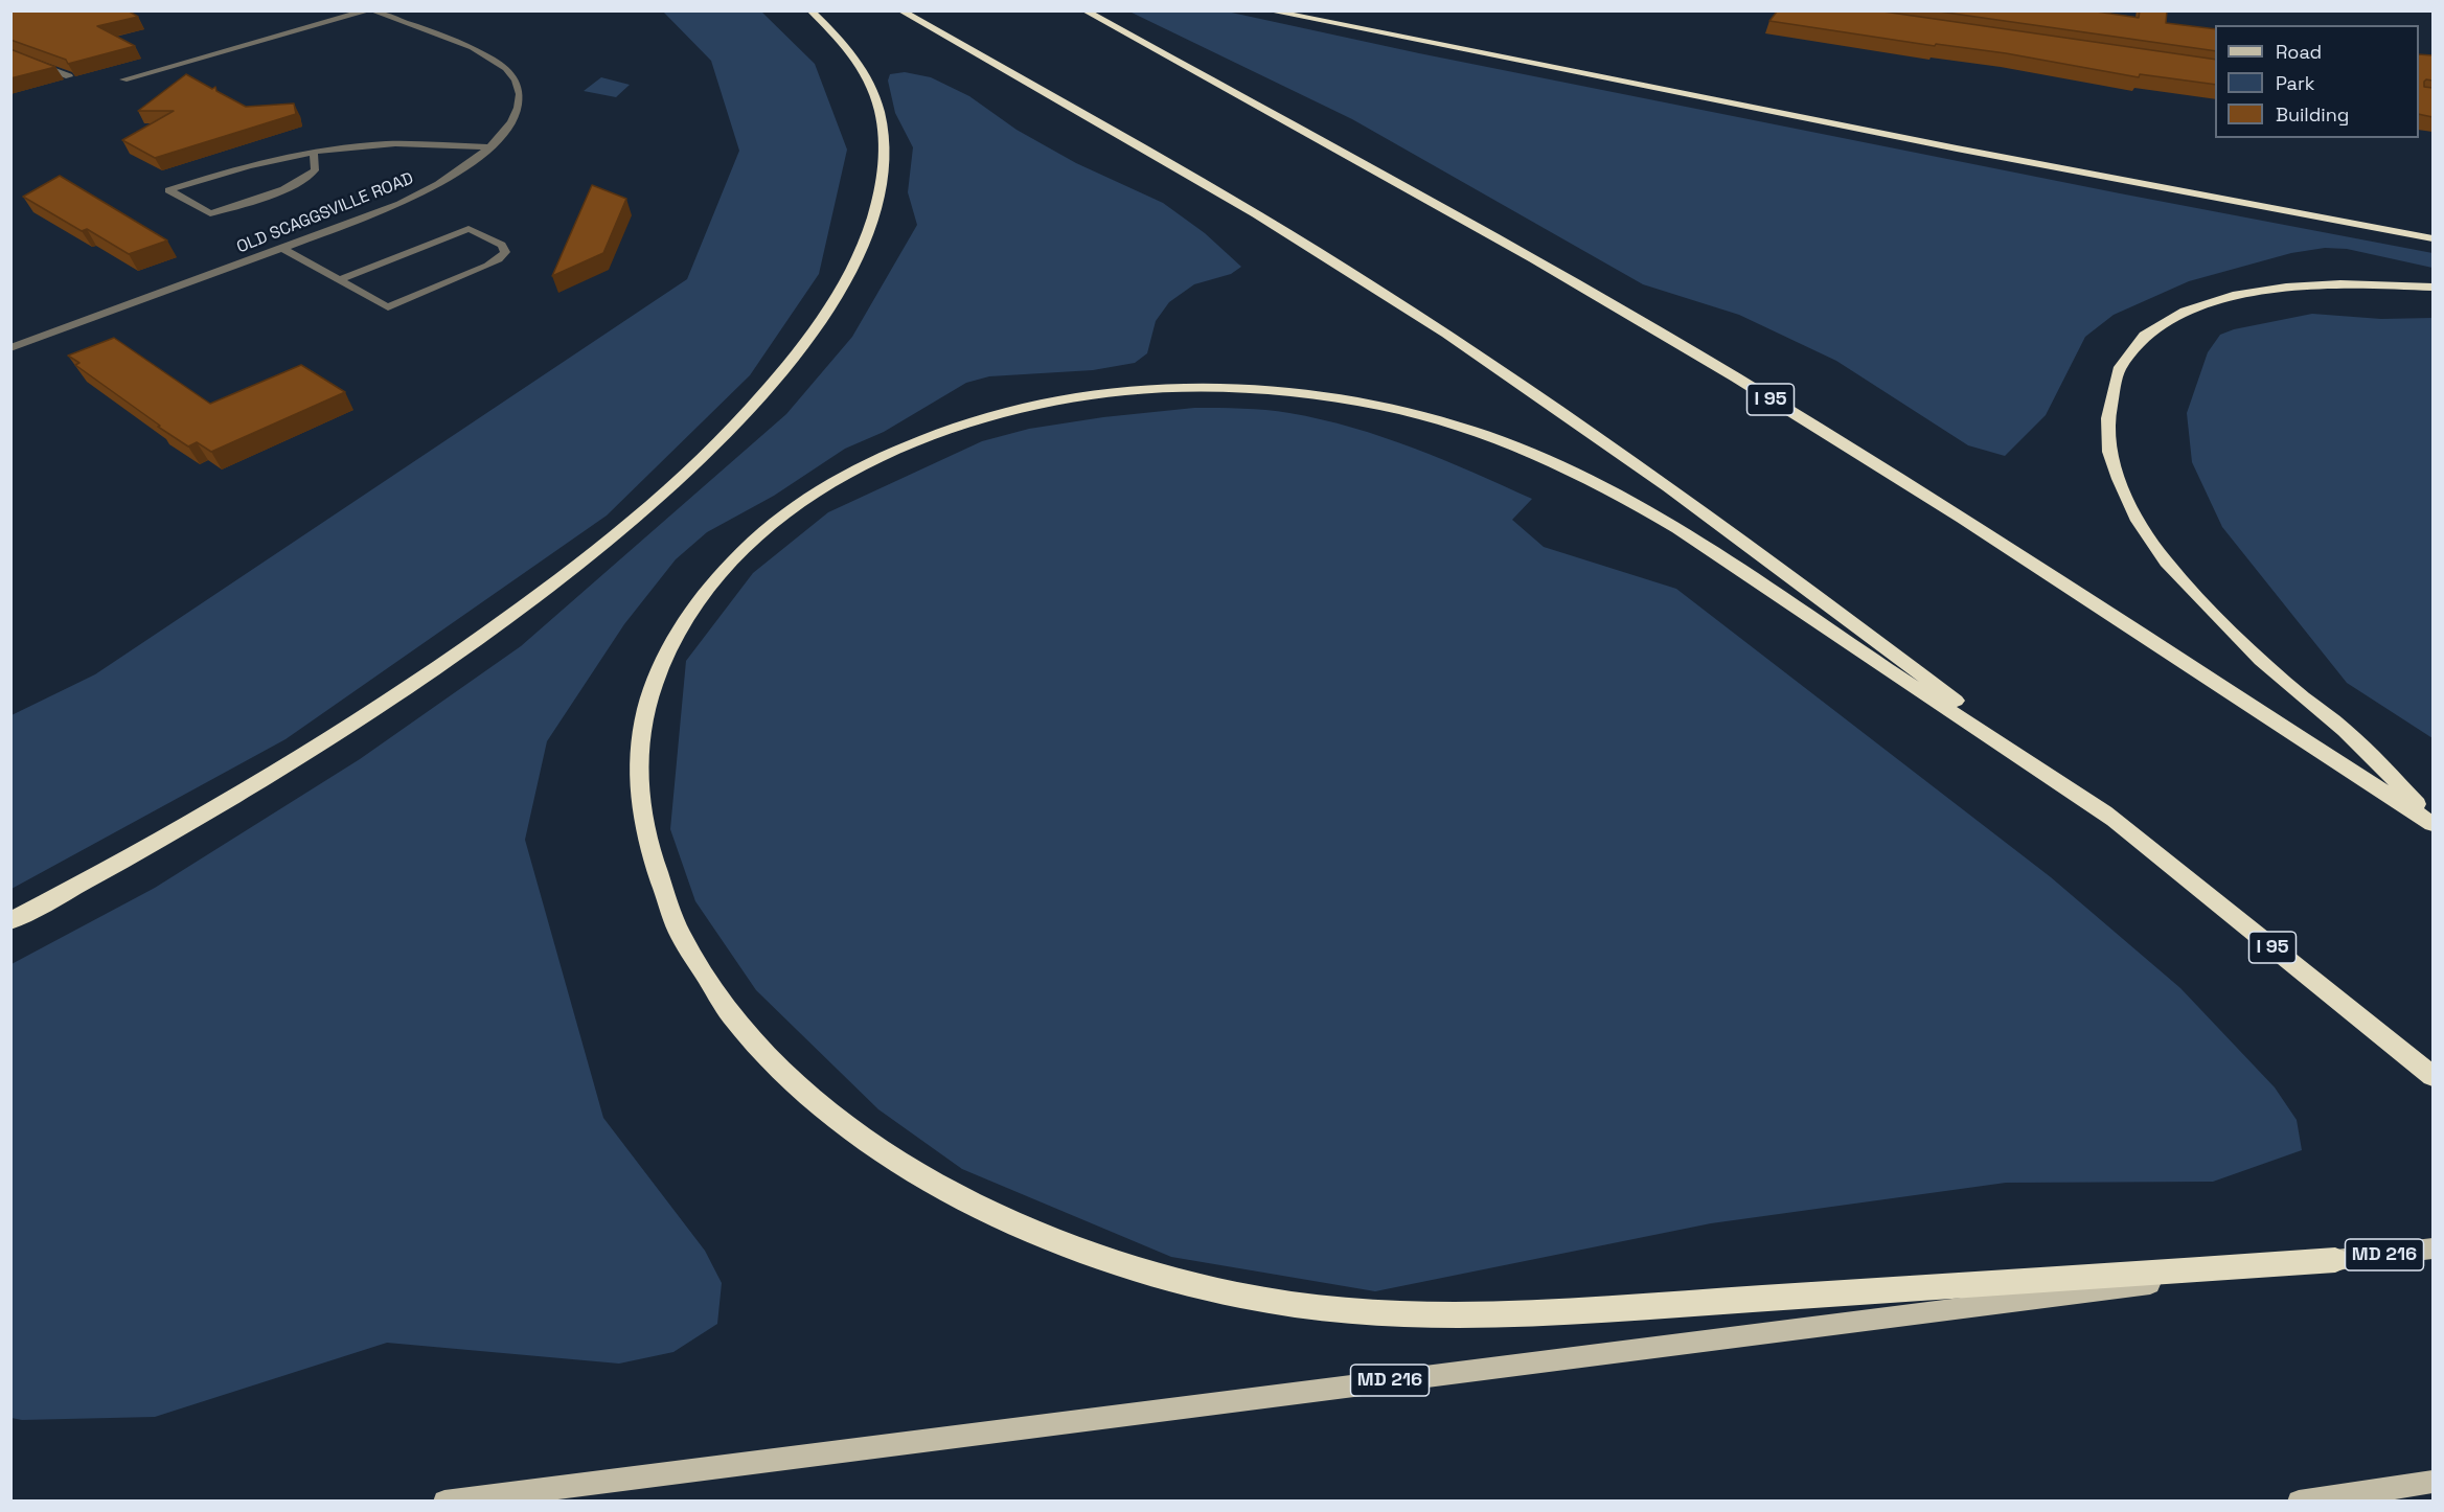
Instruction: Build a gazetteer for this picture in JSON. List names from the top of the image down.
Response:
{
  "streets": {
    "highway": ["I 95"],
    "main road": ["MD 216"],
    "street": ["OLD SCAGGSVILLE ROAD"]
  },
  "legend": ["Road", "Park", "Building"]
}
